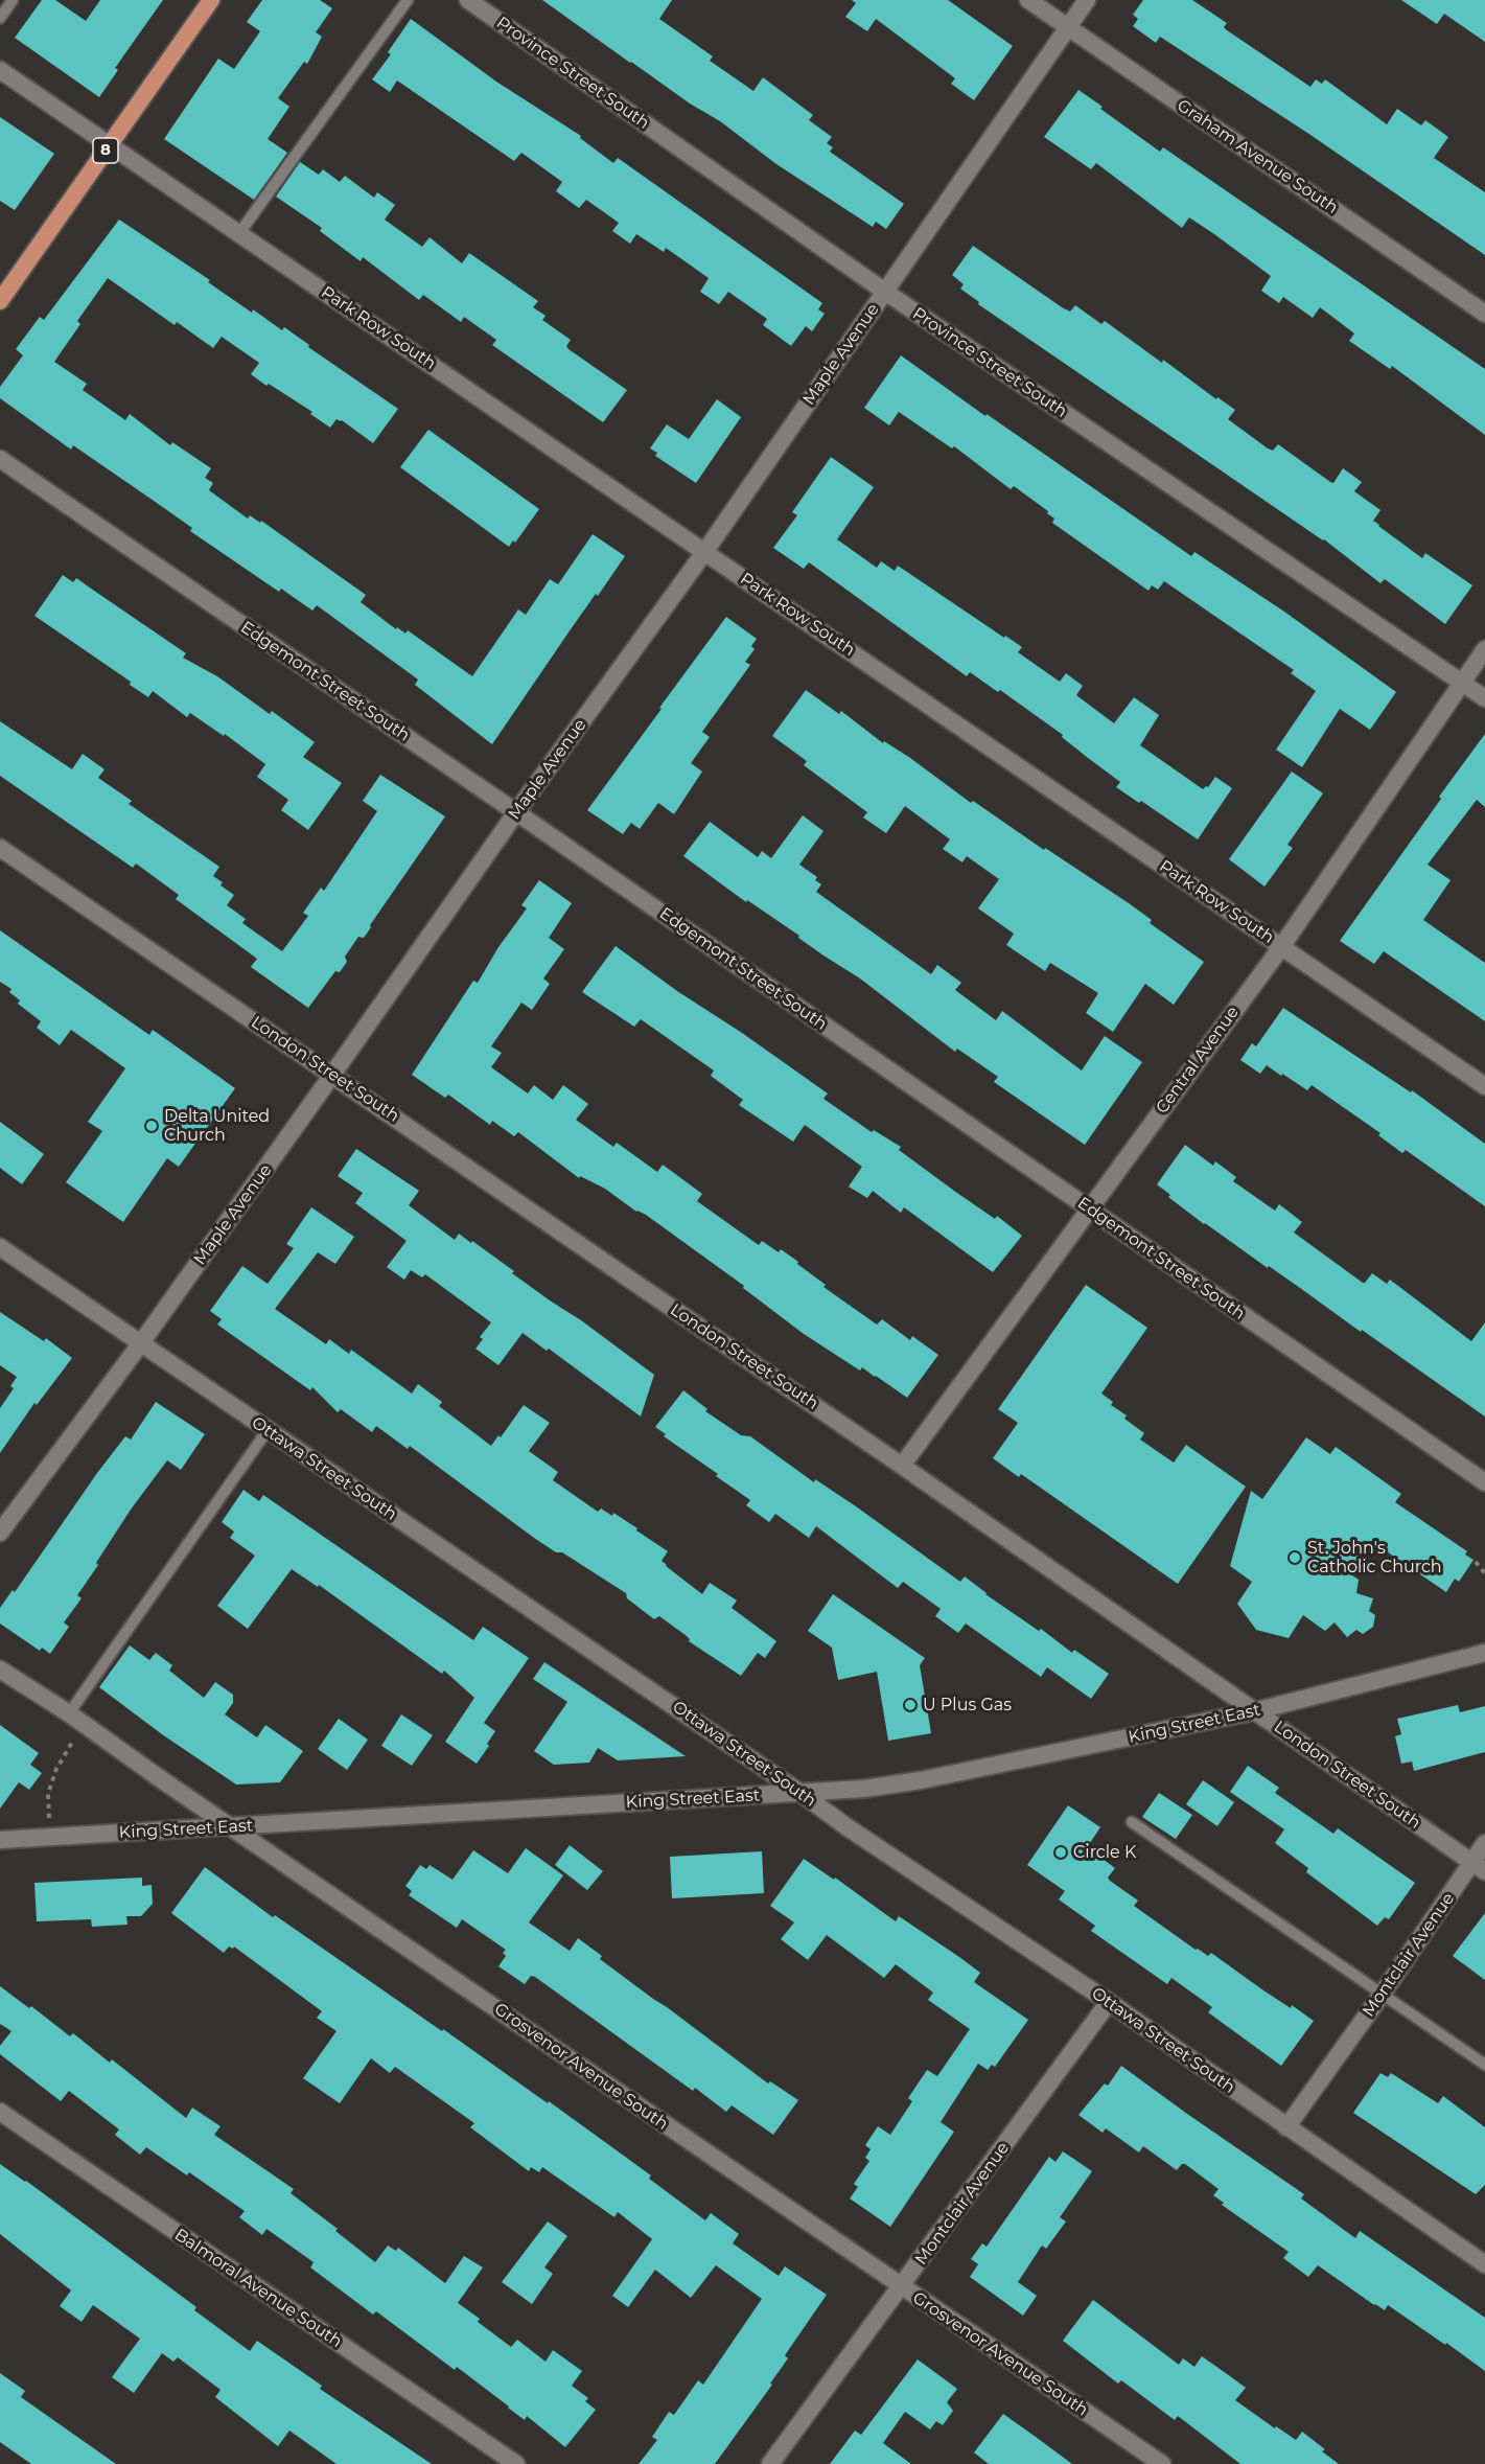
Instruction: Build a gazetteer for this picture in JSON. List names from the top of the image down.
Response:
{
  "streets": {
    "main road": ["8"],
    "street": [
      "Province Street South",
      "Graham Avenue South",
      "Park Row South",
      "Maple Avenue",
      "Edgemont Street South",
      "Central Avenue",
      "London Street South",
      "Ottawa Street South",
      "King Street East",
      "Montclair Avenue",
      "Grosvenor Avenue South",
      "Balmoral Avenue South"
    ]
  },
  "crossings": [
    ["Province Street South", "Maple Avenue"],
    ["Province Street South", "Central Avenue"],
    ["8", "Park Row South"],
    ["Graham Avenue South", "Maple Avenue"],
    ["Park Row South", "Maple Avenue"],
    ["Park Row South", "Central Avenue"],
    ["Maple Avenue", "Edgemont Street South"],
    ["Maple Avenue", "London Street South"],
    ["Maple Avenue", "Ottawa Street South"],
    ["Edgemont Street South", "Central Avenue"],
    ["Central Avenue", "London Street South"],
    ["London Street South", "King Street East"],
    ["London Street South", "Montclair Avenue"],
    ["Ottawa Street South", "King Street East"],
    ["Ottawa Street South", "Montclair Avenue"],
    ["King Street East", "Grosvenor Avenue South"],
    ["Montclair Avenue", "Grosvenor Avenue South"]
  ],
  "places": [
    "Delta United Church",
    "St. John's Catholic Church",
    "U Plus Gas",
    "Circle K"
  ]
}
